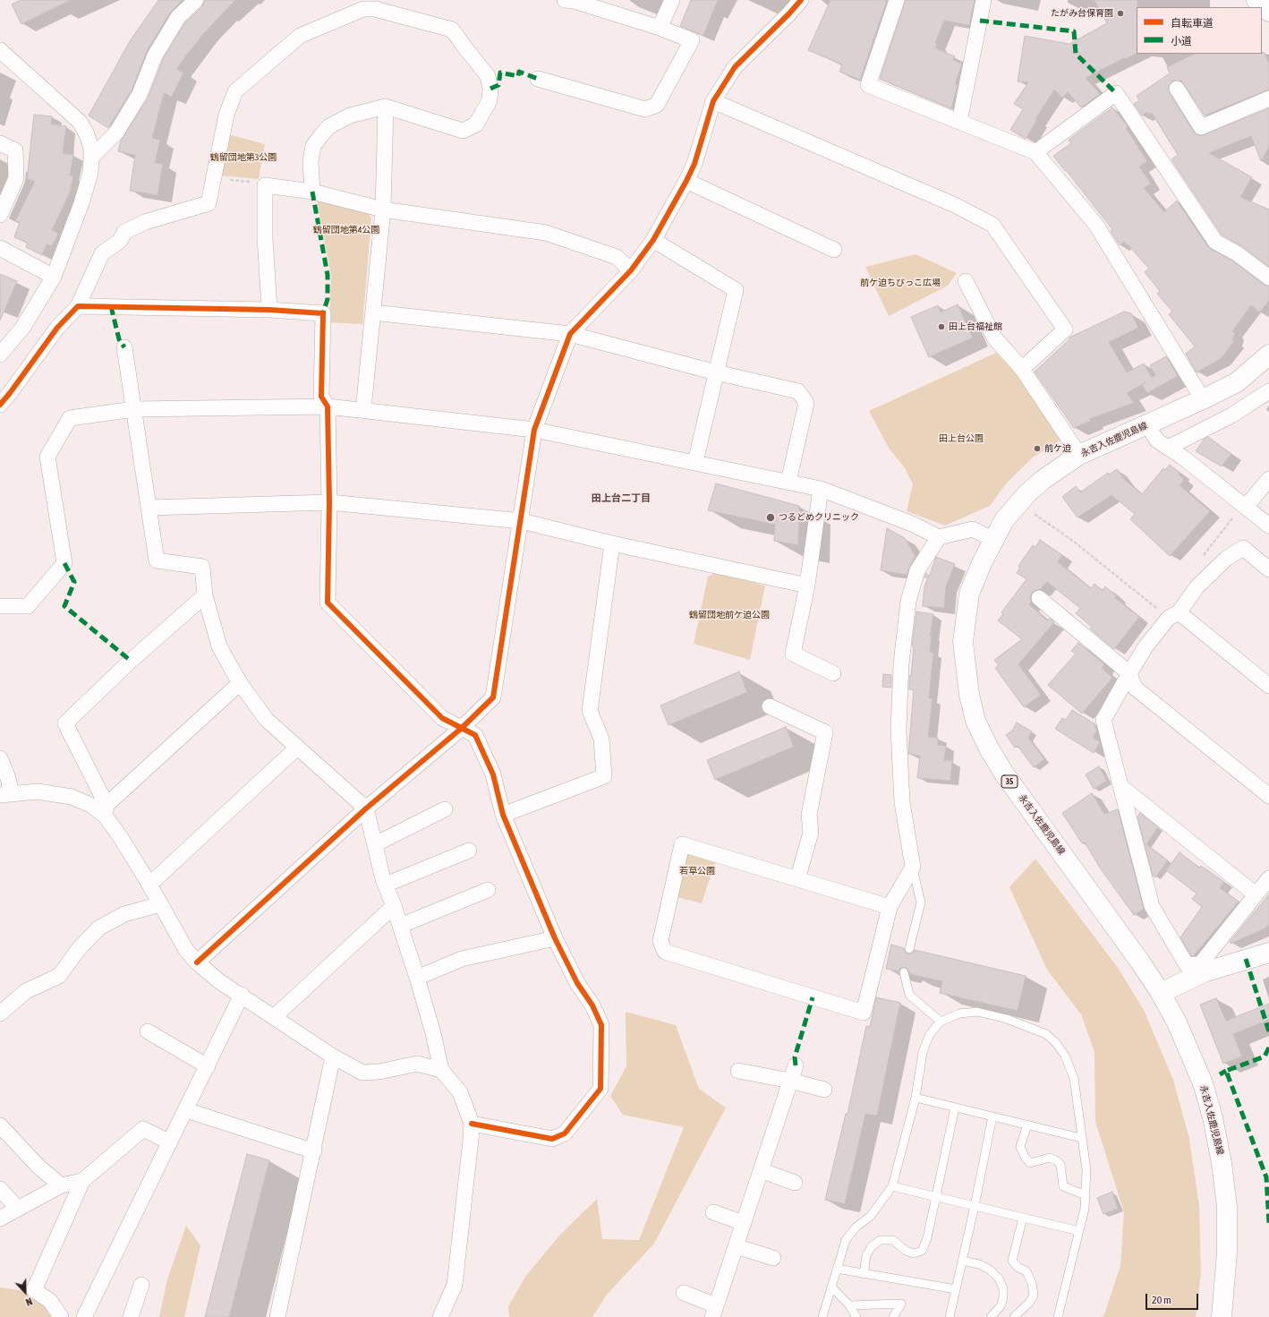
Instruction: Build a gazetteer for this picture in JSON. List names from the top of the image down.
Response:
{
  "streets": {
    "main road": ["永吉入佐鹿児島線", "35"]
  },
  "districts": ["田上台二丁目"],
  "parks": [
    "鶴留団地第3公園",
    "鶴留団地第4公園",
    "前ケ迫ちびっこ広場",
    "田上台公園",
    "鶴留団地前ケ迫公園",
    "若草公園"
  ],
  "places": [
    "たがみ台保育園",
    "田上台福祉館",
    "前ケ迫",
    "つるどめクリニック"
  ],
  "legend": ["自転車道", "小道"],
  "scale_bar": "20 m",
  "north": "bottom"
}
